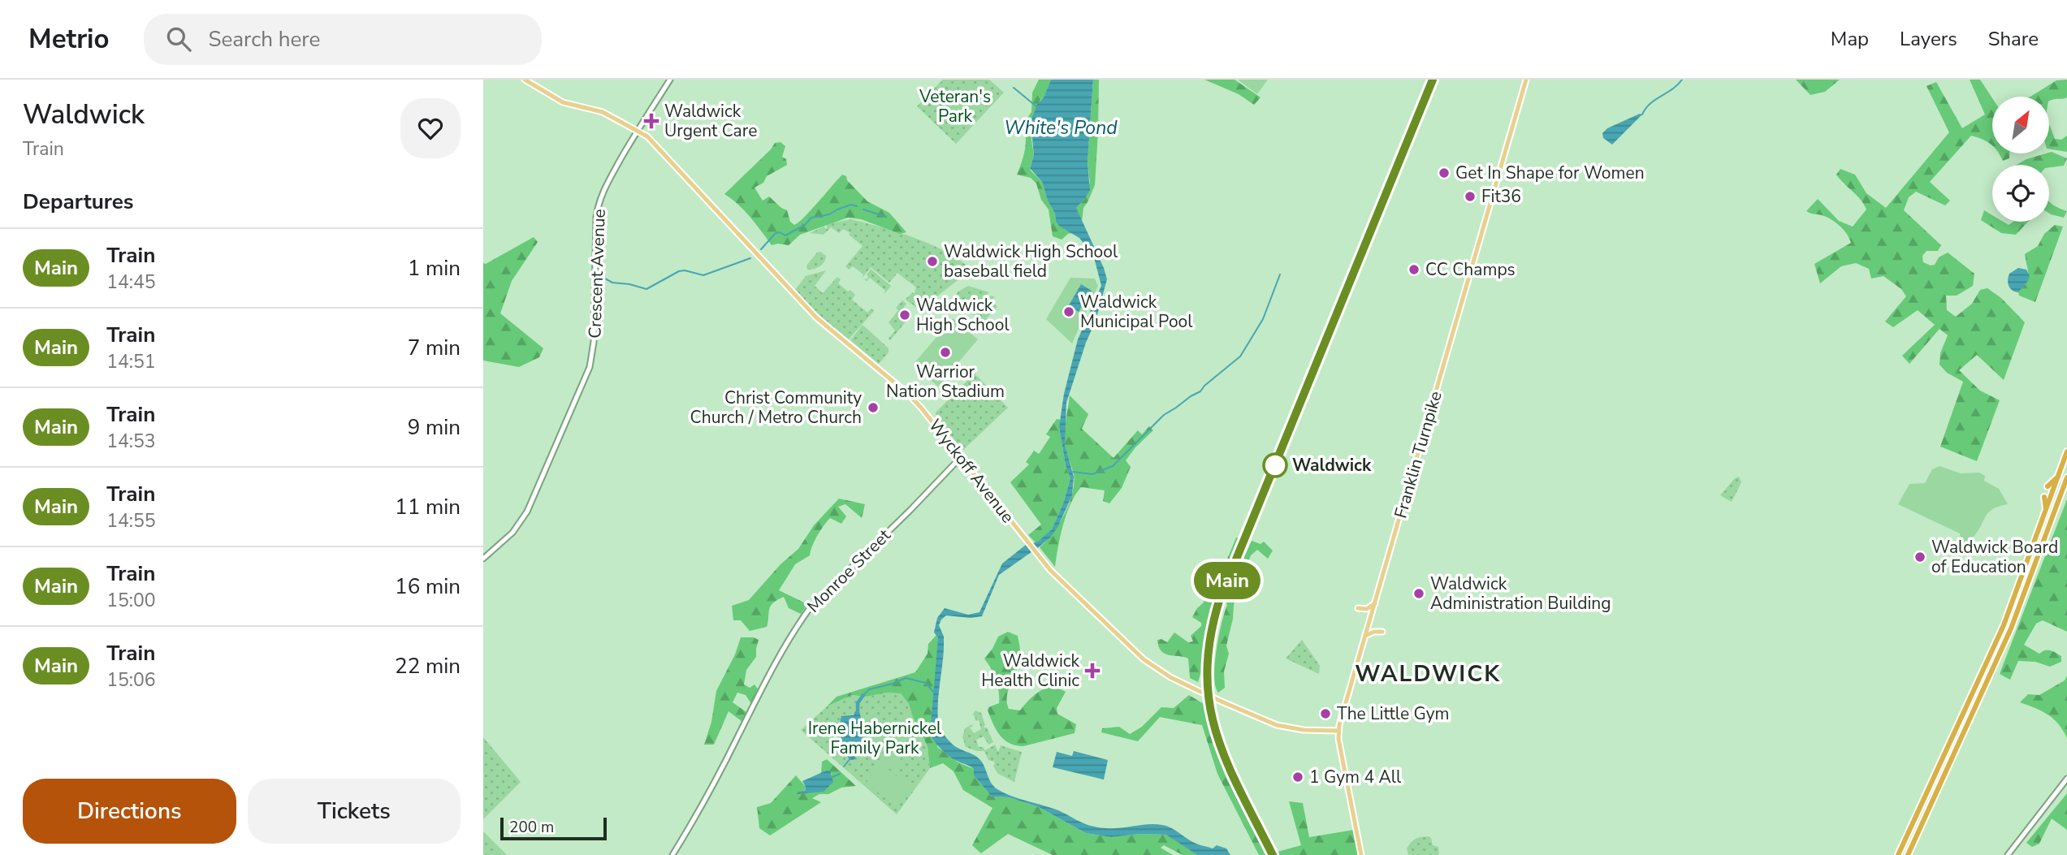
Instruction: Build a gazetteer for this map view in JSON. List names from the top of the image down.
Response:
{
  "streets": {
    "main road": [
      "Crescent Avenue",
      "Franklin Turnpike",
      "Wyckoff Avenue",
      "Monroe Street"
    ]
  },
  "crossings": [
    ["Crescent Avenue", "Wyckoff Avenue"],
    ["Franklin Turnpike", "Wyckoff Avenue"],
    ["Wyckoff Avenue", "Monroe Street"]
  ],
  "districts": ["WALDWICK"],
  "water": ["White's Pond"],
  "parks": ["Veteran's Park", "Irene Habernickel Family Park"],
  "places": {
    "health": ["Waldwick Urgent Care", "Waldwick Health Clinic"],
    "other": [
      "Get In Shape for Women",
      "Fit36",
      "Waldwick High School baseball field",
      "CC Champs",
      "Waldwick Municipal Pool",
      "Waldwick High School",
      "Warrior Nation Stadium",
      "Christ Community Church / Metro Church",
      "Waldwick",
      "Waldwick Board of Education",
      "Waldwick Administration Building",
      "The Little Gym",
      "1 Gym 4 All"
    ]
  },
  "scale_bar": "200 m",
  "north": "top right",
  "page": {
    "header": "Metrio",
    "search": "Search here",
    "nav": ["Map", "Layers", "Share"],
    "heading": [
      ["Waldwick", "Train"],
      "Departures"
    ],
    "on_map": "Main",
    "list": [
      {
        "mark": "Main",
        "name": "Train",
        "note": "14:45",
        "value": "1 min"
      },
      {
        "mark": "Main",
        "name": "Train",
        "note": "14:51",
        "value": "7 min"
      },
      {
        "mark": "Main",
        "name": "Train",
        "note": "14:53",
        "value": "9 min"
      },
      {
        "mark": "Main",
        "name": "Train",
        "note": "14:55",
        "value": "11 min"
      },
      {
        "mark": "Main",
        "name": "Train",
        "note": "15:00",
        "value": "16 min"
      },
      {
        "mark": "Main",
        "name": "Train",
        "note": "15:06",
        "value": "22 min"
      }
    ],
    "buttons": ["Directions", "Tickets"],
    "scale": "200 m"
  }
}
